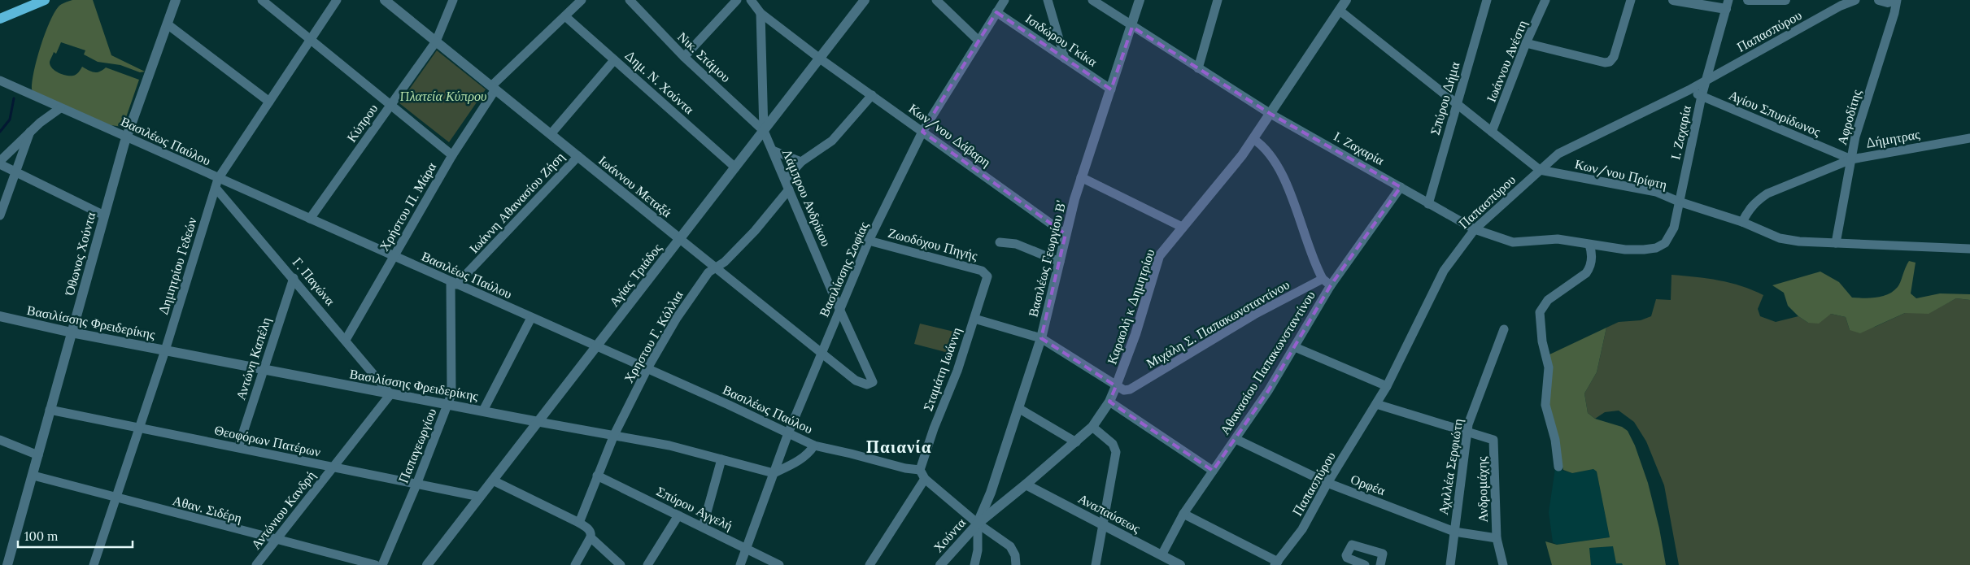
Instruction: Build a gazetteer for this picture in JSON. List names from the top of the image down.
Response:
{
  "streets": {
    "street": [
      "Παπασπύρου",
      "Ισιδώρου Γκίκα",
      "Νικ. Στάμου",
      "Ιωάννου Ανέστη",
      "Δημ. Ν. Χούντα",
      "Σπύρου Δήμα",
      "Αγίου Σπυρίδωνος",
      "Αφροδίτης",
      "Κύπρου",
      "Ι. Ζαχαρία",
      "Κων/νου Δάβαρη",
      "Δήμητρας",
      "Βασιλέως Παύλου",
      "Κων/νου Πρίφτη",
      "Ιωάννου Μεταξά",
      "Λάμπρου Ανδρίκου",
      "Ιωάννη Αθανασίου Ζήση",
      "Χρήστου Π. Μάρα",
      "Ζωοδόχου Πηγής",
      "Όθωνος Χούντα",
      "Βασιλέως Γεωργίου Β'",
      "Δημητρίου Γεδεών",
      "Βασιλίσσης Σοφίας",
      "Αγίας Τριάδος",
      "Γ. Παγώνα",
      "Καραολή κ Δημητρίου",
      "Βασιλίσσης Φρειδερίκης",
      "Μιχάλη Σ. Παπακωνσταντίνου",
      "Χρηστου Γ. Κόλλια",
      "Αντώνη Καπέλη",
      "Αθανασίου Παπακωνσταντίνου",
      "Σταμάτη Ιωάννη",
      "Θεοφόρων Πατέρων",
      "Παπαγεωργίου",
      "Αχιλλέα Σερφιώτη",
      "Ορφέα",
      "Ανδρομάχης",
      "Σπύρου Αγγελή",
      "Αθαν. Σιδέρη",
      "Αντώνιου Κανδρή",
      "Αναπαύσεως",
      "Χούντα"
    ]
  },
  "crossings": [
    ["Παπασπύρου", "Αγίου Σπυρίδωνος"],
    ["Παπασπύρου", "Ι. Ζαχαρία"],
    ["Παπασπύρου", "Κων/νου Πρίφτη"],
    ["Παπασπύρου", "Ορφέα"],
    ["Παπασπύρου", "Ανδρομάχης"],
    ["Ισιδώρου Γκίκα", "Βασιλέως Γεωργίου Β'"],
    ["Ισιδώρου Γκίκα", "Βασιλίσσης Σοφίας"],
    ["Νικ. Στάμου", "Λάμπρου Ανδρίκου"],
    ["Νικ. Στάμου", "Αγίας Τριάδος"],
    ["Ιωάννου Ανέστη", "Κων/νου Πρίφτη"],
    ["Δημ. Ν. Χούντα", "Χρήστου Π. Μάρα"],
    ["Δημ. Ν. Χούντα", "Αγίας Τριάδος"],
    ["Σπύρου Δήμα", "Ι. Ζαχαρία"],
    ["Σπύρου Δήμα", "Κων/νου Πρίφτη"],
    ["Αγίου Σπυρίδωνος", "Αφροδίτης"],
    ["Αγίου Σπυρίδωνος", "Ι. Ζαχαρία"],
    ["Αγίου Σπυρίδωνος", "Δήμητρας"],
    ["Αφροδίτης", "Δήμητρας"],
    ["Αφροδίτης", "Κων/νου Πρίφτη"],
    ["Κύπρου", "Βασιλέως Παύλου"],
    ["Κύπρου", "Ιωάννου Μεταξά"],
    ["Ι. Ζαχαρία", "Κων/νου Πρίφτη"],
    ["Ι. Ζαχαρία", "Βασιλέως Γεωργίου Β'"],
    ["Ι. Ζαχαρία", "Καραολή κ Δημητρίου"],
    ["Ι. Ζαχαρία", "Αθανασίου Παπακωνσταντίνου"],
    ["Κων/νου Δάβαρη", "Λάμπρου Ανδρίκου"],
    ["Κων/νου Δάβαρη", "Βασιλέως Γεωργίου Β'"],
    ["Κων/νου Δάβαρη", "Βασιλίσσης Σοφίας"],
    ["Κων/νου Δάβαρη", "Αγίας Τριάδος"],
    ["Δήμητρας", "Κων/νου Πρίφτη"],
    ["Βασιλέως Παύλου", "Ιωάννη Αθανασίου Ζήση"],
    ["Βασιλέως Παύλου", "Χρήστου Π. Μάρα"],
    ["Βασιλέως Παύλου", "Όθωνος Χούντα"],
    ["Βασιλέως Παύλου", "Δημητρίου Γεδεών"],
    ["Βασιλέως Παύλου", "Βασιλίσσης Σοφίας"],
    ["Βασιλέως Παύλου", "Αγίας Τριάδος"],
    ["Βασιλέως Παύλου", "Γ. Παγώνα"],
    ["Βασιλέως Παύλου", "Χρηστου Γ. Κόλλια"],
    ["Βασιλέως Παύλου", "Σταμάτη Ιωάννη"],
    ["Βασιλέως Παύλου", "Παπαγεωργίου"],
    ["Κων/νου Πρίφτη", "Καραολή κ Δημητρίου"],
    ["Ιωάννου Μεταξά", "Λάμπρου Ανδρίκου"],
    ["Ιωάννου Μεταξά", "Ιωάννη Αθανασίου Ζήση"],
    ["Ιωάννου Μεταξά", "Χρήστου Π. Μάρα"],
    ["Ιωάννου Μεταξά", "Βασιλίσσης Σοφίας"],
    ["Ιωάννου Μεταξά", "Αγίας Τριάδος"],
    ["Ιωάννου Μεταξά", "Χρηστου Γ. Κόλλια"],
    ["Λάμπρου Ανδρίκου", "Βασιλίσσης Σοφίας"],
    ["Λάμπρου Ανδρίκου", "Αγίας Τριάδος"],
    ["Λάμπρου Ανδρίκου", "Χρηστου Γ. Κόλλια"],
    ["Ιωάννη Αθανασίου Ζήση", "Παπαγεωργίου"],
    ["Χρήστου Π. Μάρα", "Γ. Παγώνα"],
    ["Ζωοδόχου Πηγής", "Βασιλίσσης Σοφίας"],
    ["Ζωοδόχου Πηγής", "Σταμάτη Ιωάννη"],
    ["Όθωνος Χούντα", "Βασιλίσσης Φρειδερίκης"],
    ["Όθωνος Χούντα", "Θεοφόρων Πατέρων"],
    ["Όθωνος Χούντα", "Αθαν. Σιδέρη"],
    ["Βασιλέως Γεωργίου Β'", "Καραολή κ Δημητρίου"],
    ["Βασιλέως Γεωργίου Β'", "Χούντα"],
    ["Δημητρίου Γεδεών", "Γ. Παγώνα"],
    ["Δημητρίου Γεδεών", "Βασιλίσσης Φρειδερίκης"],
    ["Δημητρίου Γεδεών", "Θεοφόρων Πατέρων"],
    ["Δημητρίου Γεδεών", "Αθαν. Σιδέρη"],
    ["Βασιλίσσης Σοφίας", "Βασιλίσσης Φρειδερίκης"],
    ["Βασιλίσσης Σοφίας", "Σπύρου Αγγελή"],
    ["Αγίας Τριάδος", "Βασιλίσσης Φρειδερίκης"],
    ["Αγίας Τριάδος", "Θεοφόρων Πατέρων"],
    ["Γ. Παγώνα", "Βασιλίσσης Φρειδερίκης"],
    ["Γ. Παγώνα", "Αντώνη Καπέλη"],
    ["Γ. Παγώνα", "Αντώνιου Κανδρή"],
    ["Καραολή κ Δημητρίου", "Μιχάλη Σ. Παπακωνσταντίνου"],
    ["Καραολή κ Δημητρίου", "Αναπαύσεως"],
    ["Καραολή κ Δημητρίου", "Χούντα"],
    ["Βασιλίσσης Φρειδερίκης", "Χρηστου Γ. Κόλλια"],
    ["Βασιλίσσης Φρειδερίκης", "Αντώνη Καπέλη"],
    ["Βασιλίσσης Φρειδερίκης", "Παπαγεωργίου"],
    ["Βασιλίσσης Φρειδερίκης", "Αντώνιου Κανδρή"],
    ["Χρηστου Γ. Κόλλια", "Σπύρου Αγγελή"],
    ["Αντώνη Καπέλη", "Θεοφόρων Πατέρων"],
    ["Αθανασίου Παπακωνσταντίνου", "Ορφέα"],
    ["Αθανασίου Παπακωνσταντίνου", "Αναπαύσεως"],
    ["Θεοφόρων Πατέρων", "Παπαγεωργίου"],
    ["Θεοφόρων Πατέρων", "Αντώνιου Κανδρή"],
    ["Αχιλλέα Σερφιώτη", "Ορφέα"],
    ["Αχιλλέα Σερφιώτη", "Ανδρομάχης"],
    ["Ορφέα", "Ανδρομάχης"],
    ["Αθαν. Σιδέρη", "Αντώνιου Κανδρή"]
  ],
  "districts": ["Παιανία"],
  "parks": ["Πλατεία Κύπρου"],
  "scale_bar": "100 m"
}
